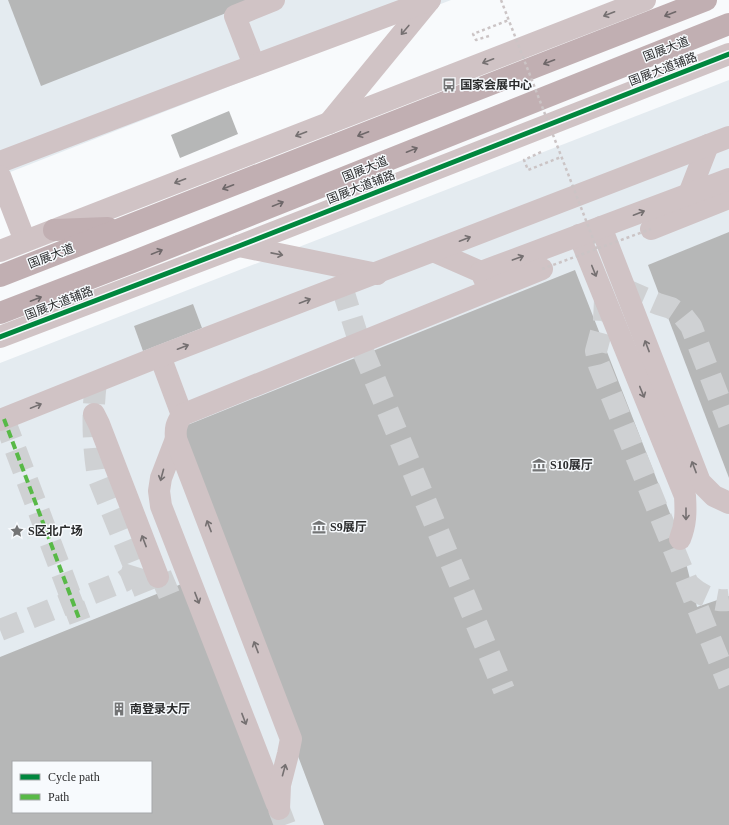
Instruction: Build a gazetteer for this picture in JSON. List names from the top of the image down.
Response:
{
  "streets": {
    "main road": ["国展大道"],
    "street": ["国展大道辅路"]
  },
  "places": {
    "bus stop": ["国家会展中心"],
    "museum": ["S10展厅", "S9展厅"],
    "place": ["S区北广场"],
    "building": ["南登录大厅"]
  },
  "legend": ["Cycle path", "Path"]
}
